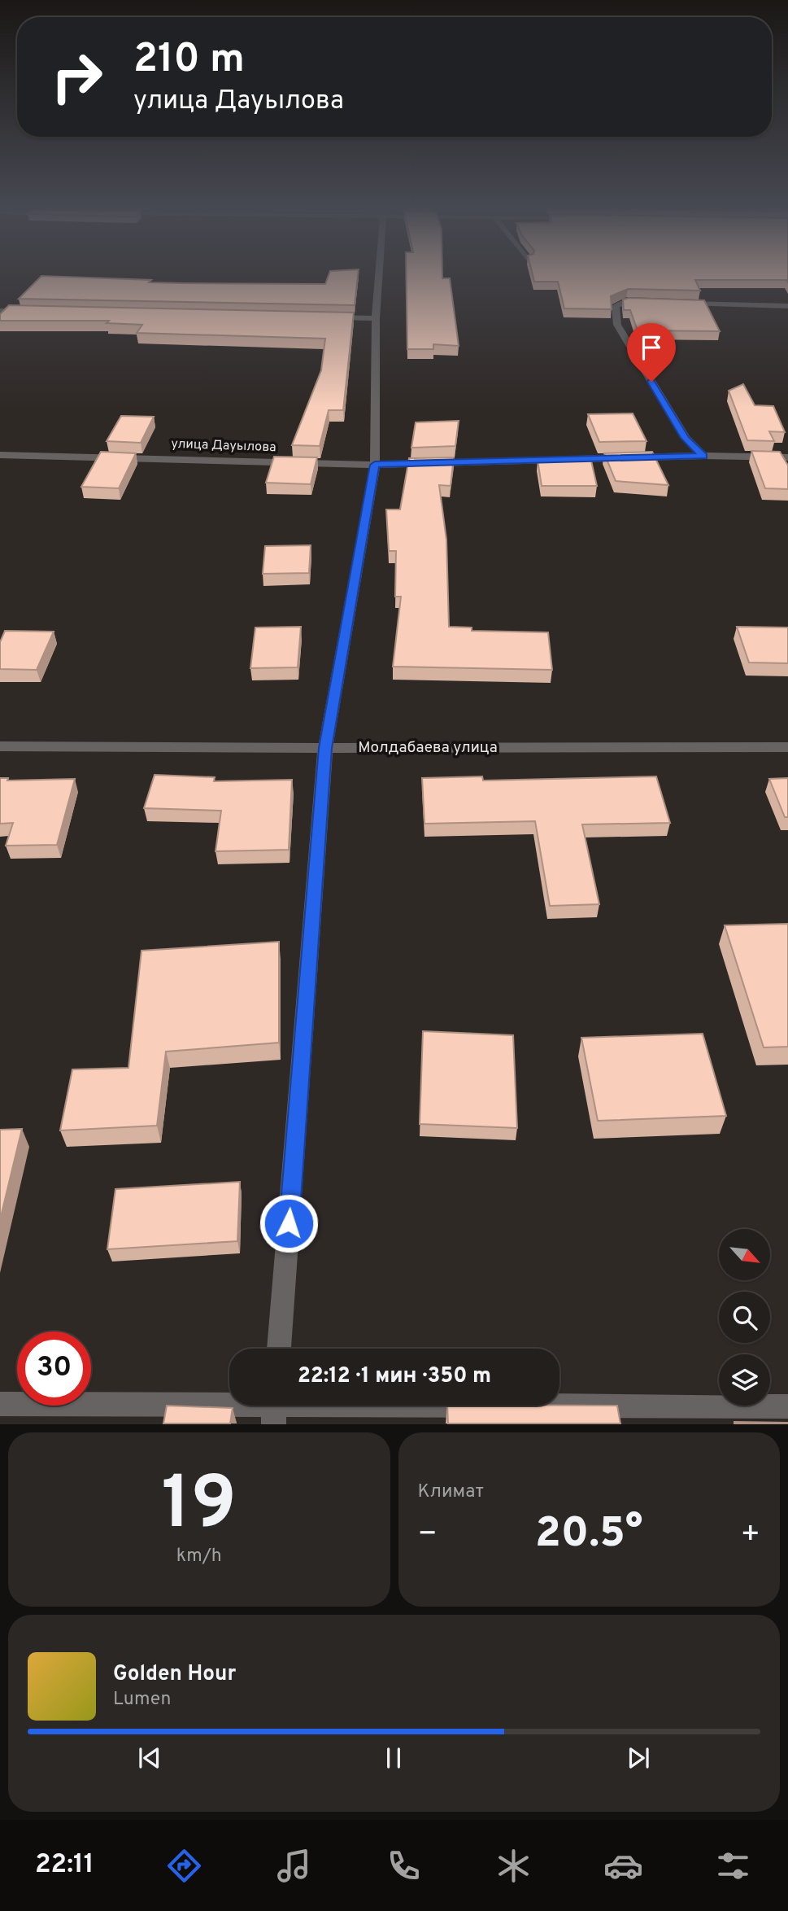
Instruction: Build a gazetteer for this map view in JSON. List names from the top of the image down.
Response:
{
  "streets": {
    "street": ["улица Дауылова", "Молдабаева улица"]
  },
  "north": "bottom right",
  "page": {
    "turn": ["210 m", "улица Дауылова"],
    "limit": "30",
    "trip": "22:12 · 1 мин · 350 m",
    "tile": [
      ["19", "km/h"],
      "Климат"
    ],
    "heat": ["−", "20.5°", "+"],
    "song": ["Golden Hour", "Lumen"],
    "tabs": "22:11"
  }
}
